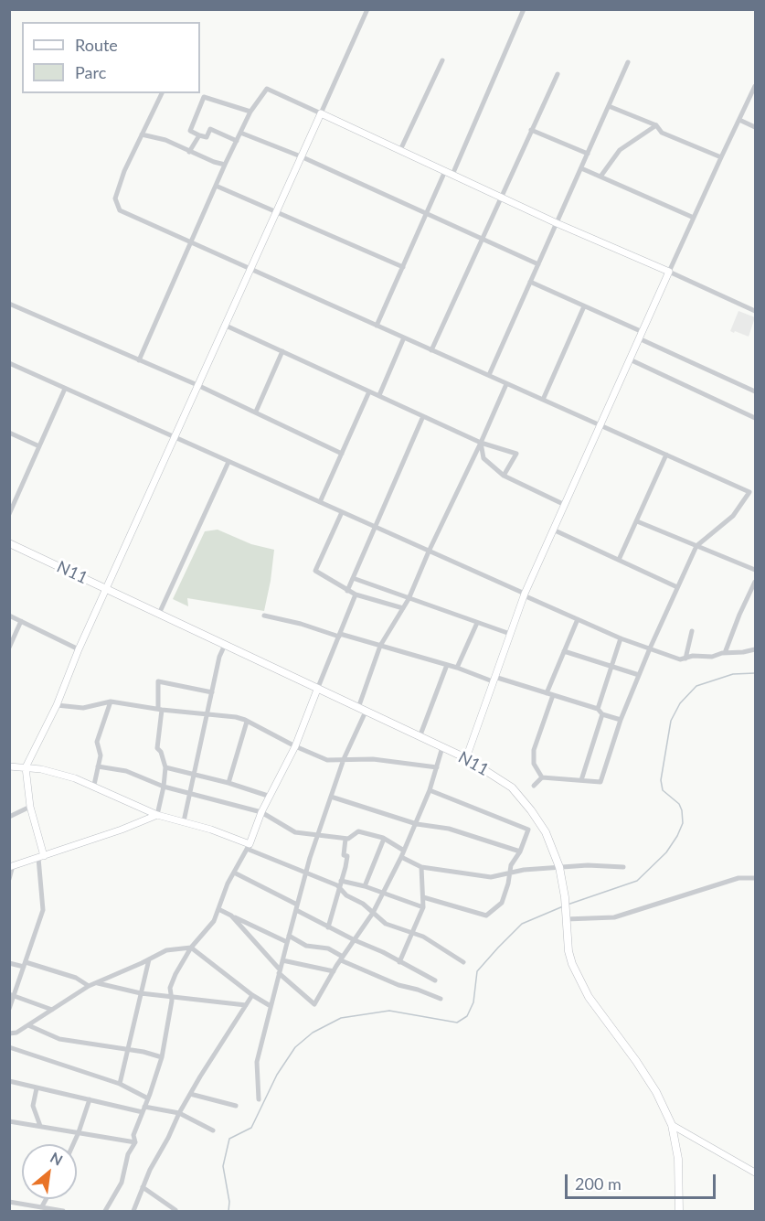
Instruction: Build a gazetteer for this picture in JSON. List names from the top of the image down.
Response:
{
  "streets": {
    "main road": ["N11"]
  },
  "legend": ["Route", "Parc"],
  "scale_bar": "200 m",
  "north": "top right"
}
